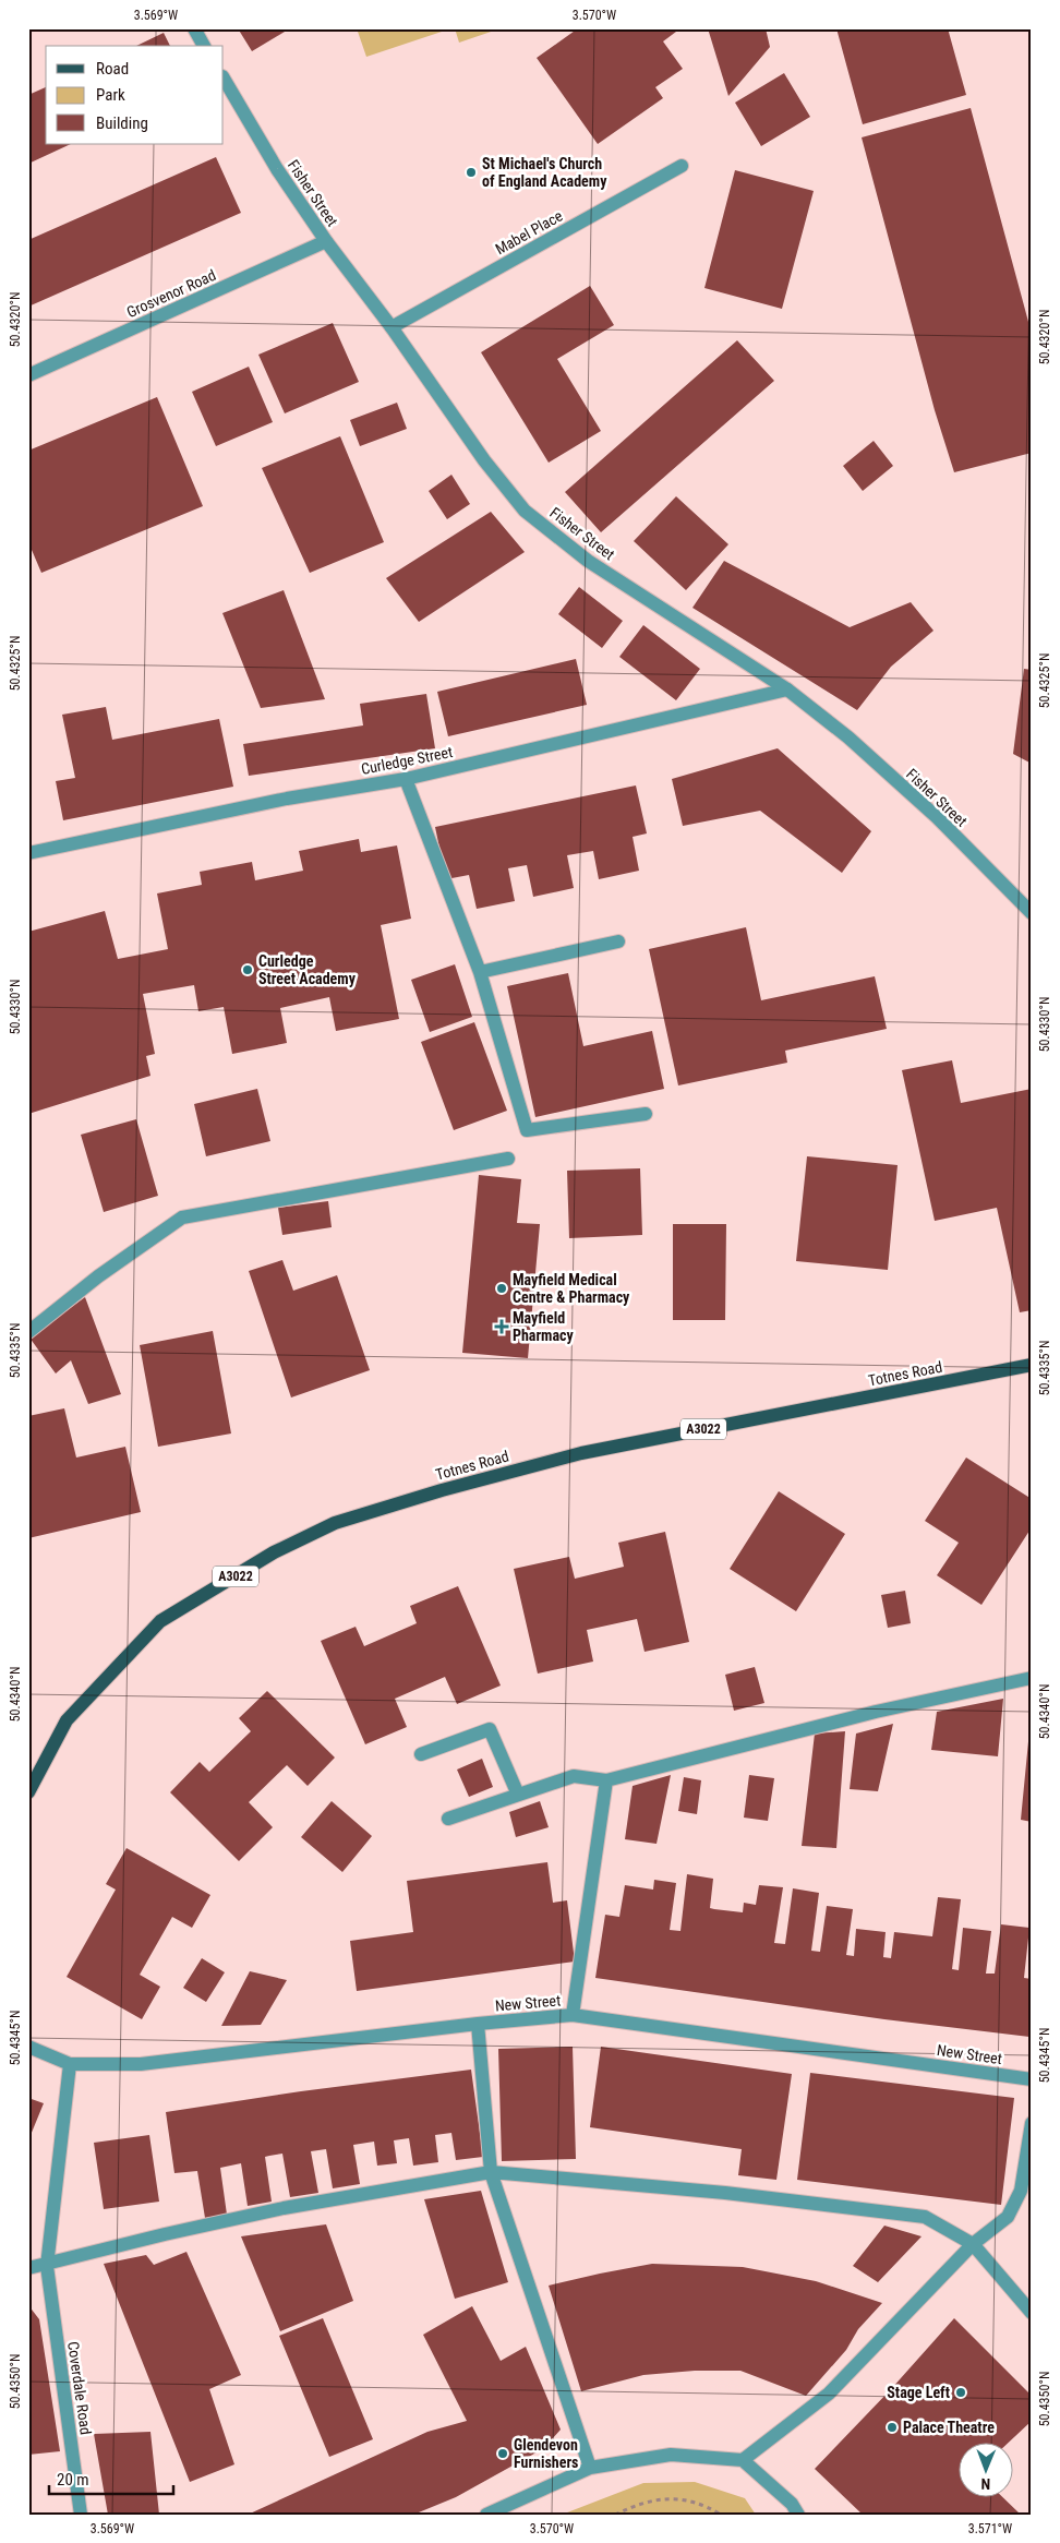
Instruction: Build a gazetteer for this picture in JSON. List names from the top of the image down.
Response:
{
  "streets": {
    "main road": ["Totnes Road", "A3022"],
    "street": [
      "Fisher Street",
      "Mabel Place",
      "Grosvenor Road",
      "Curledge Street",
      "New Street",
      "Coverdale Road"
    ]
  },
  "crossings": [
    ["Fisher Street", "Mabel Place"],
    ["Fisher Street", "Grosvenor Road"],
    ["Fisher Street", "Curledge Street"],
    ["New Street", "Coverdale Road"]
  ],
  "places": {
    "other": [
      "St Michael's Church of England Academy",
      "Curledge Street Academy",
      "Mayfield Medical Centre & Pharmacy",
      "Stage Left",
      "Palace Theatre",
      "Glendevon Furnishers"
    ],
    "health": ["Mayfield Pharmacy"]
  },
  "legend": ["Road", "Park", "Building"],
  "scale_bar": "20 m",
  "north": "bottom",
  "coordinates": [
    "3.569°W",
    "3.570°W",
    "50.4320°N",
    "50.4325°N",
    "50.4330°N",
    "50.4335°N",
    "50.4340°N",
    "50.4345°N",
    "50.4350°N",
    "3.571°W"
  ]
}
